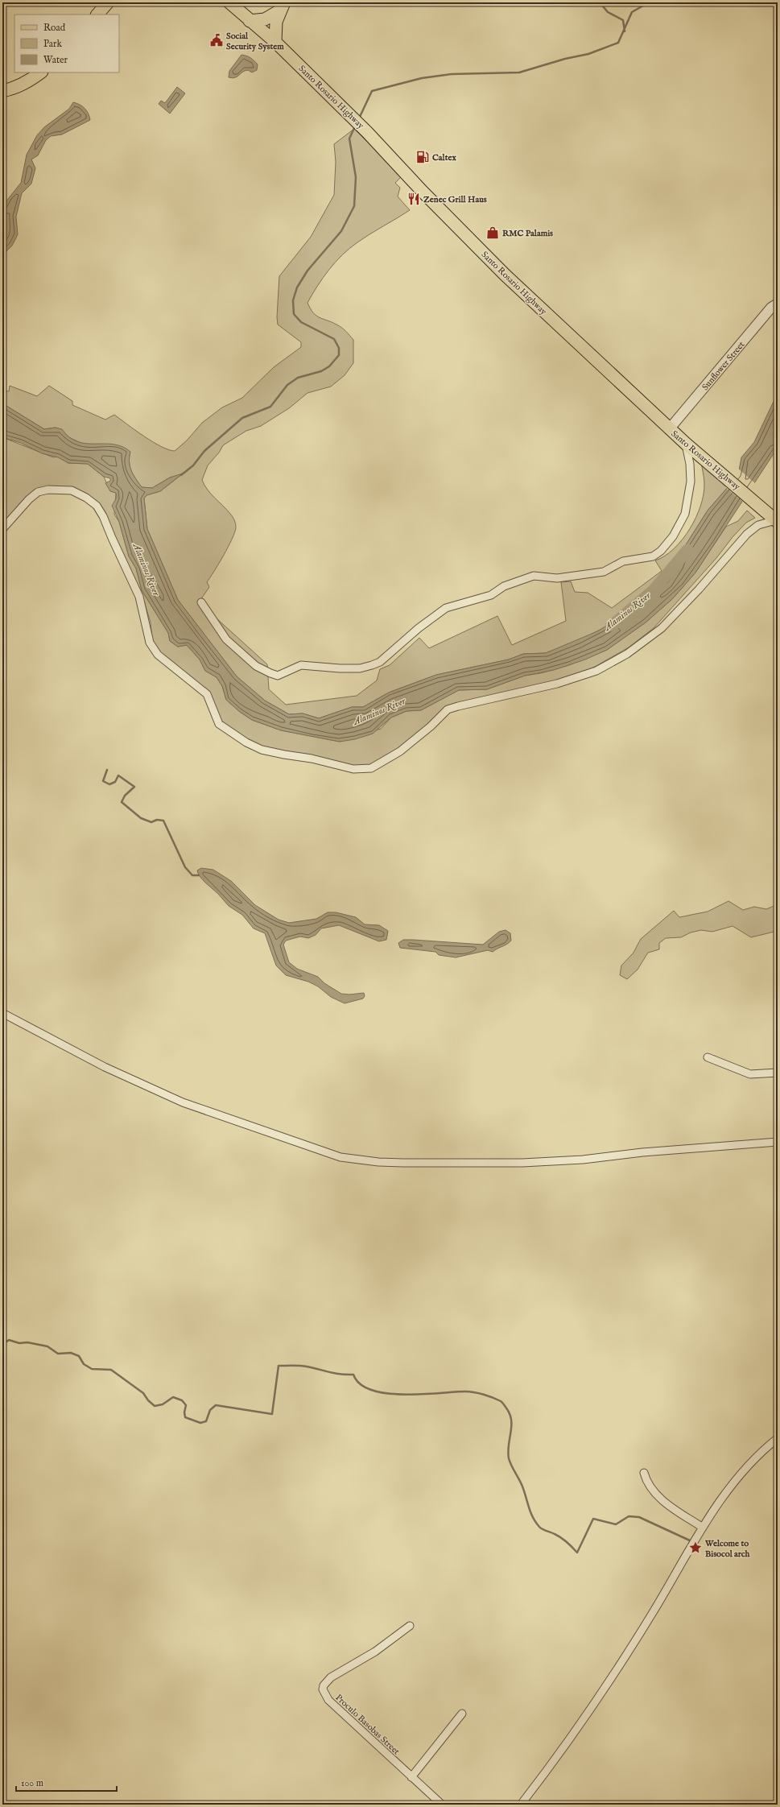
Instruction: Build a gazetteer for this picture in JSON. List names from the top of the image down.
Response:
{
  "streets": {
    "main road": ["Santo Rosario Highway"],
    "street": ["Sunflower Street", "Proculo Basobas Street"]
  },
  "crossings": [
    ["Santo Rosario Highway", "Sunflower Street"]
  ],
  "water": ["Alaminos River"],
  "places": {
    "public building": ["Social Security System"],
    "fuel station": ["Caltex"],
    "restaurant": ["Zenec Grill Haus"],
    "shop": ["RMC Palamis"],
    "place": ["Welcome to Bisocol arch"]
  },
  "legend": ["Road", "Park", "Water"],
  "scale_bar": "100 m"
}
